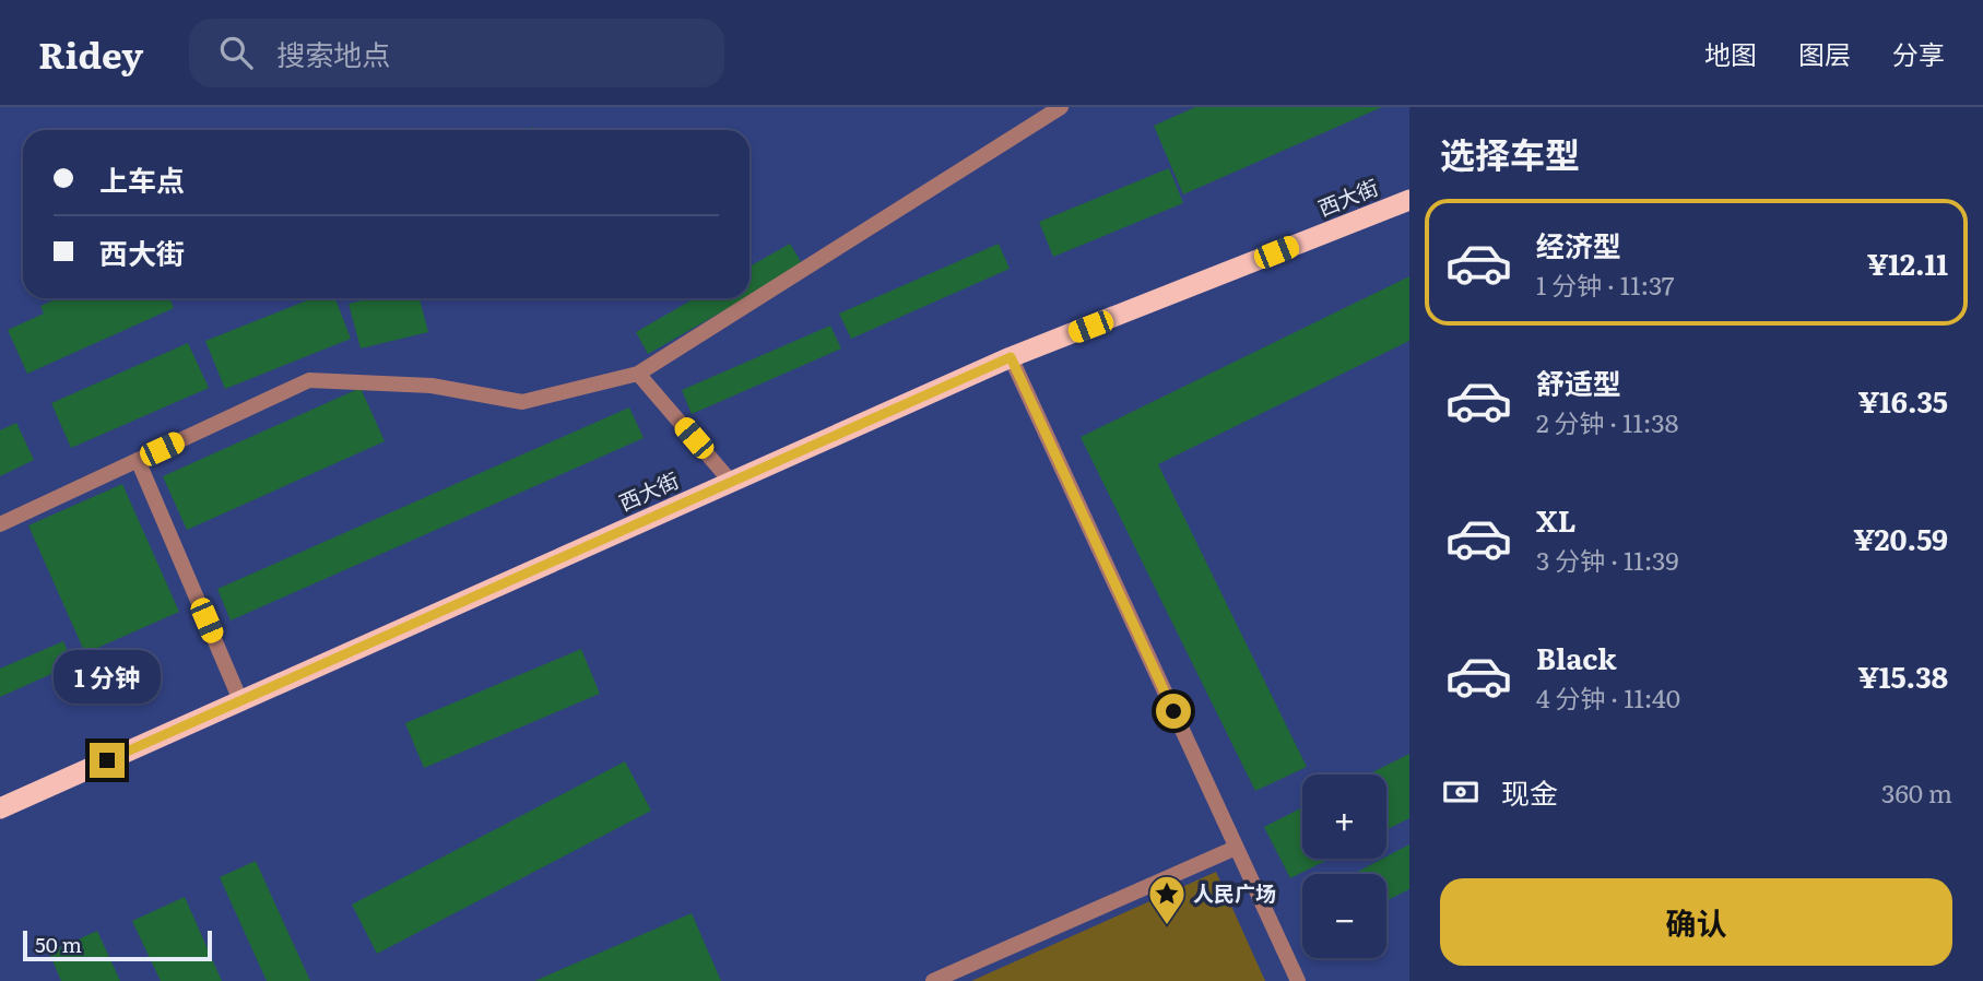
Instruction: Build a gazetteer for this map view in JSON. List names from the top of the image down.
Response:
{
  "streets": {
    "highway": ["西大街"]
  },
  "places": {
    "place": ["人民广场"]
  },
  "scale_bar": "50 m",
  "page": {
    "header": "Ridey",
    "search": "搜索地点",
    "nav": ["地图", "图层", "分享"],
    "heading": "选择车型",
    "banner": ["上车点", "西大街"],
    "list": [
      {
        "name": "经济型",
        "note": "1 分钟 · 11:37",
        "value": "¥12.11"
      },
      {
        "name": "舒适型",
        "note": "2 分钟 · 11:38",
        "value": "¥16.35"
      },
      {
        "name": "XL",
        "note": "3 分钟 · 11:39",
        "value": "¥20.59"
      },
      {
        "name": "Black",
        "note": "4 分钟 · 11:40",
        "value": "¥15.38"
      }
    ],
    "bubble": "1 分钟",
    "pay": ["现金", "360 m"],
    "map_buttons": ["+", "−"],
    "buttons": "确认",
    "scale": "50 m"
  }
}
